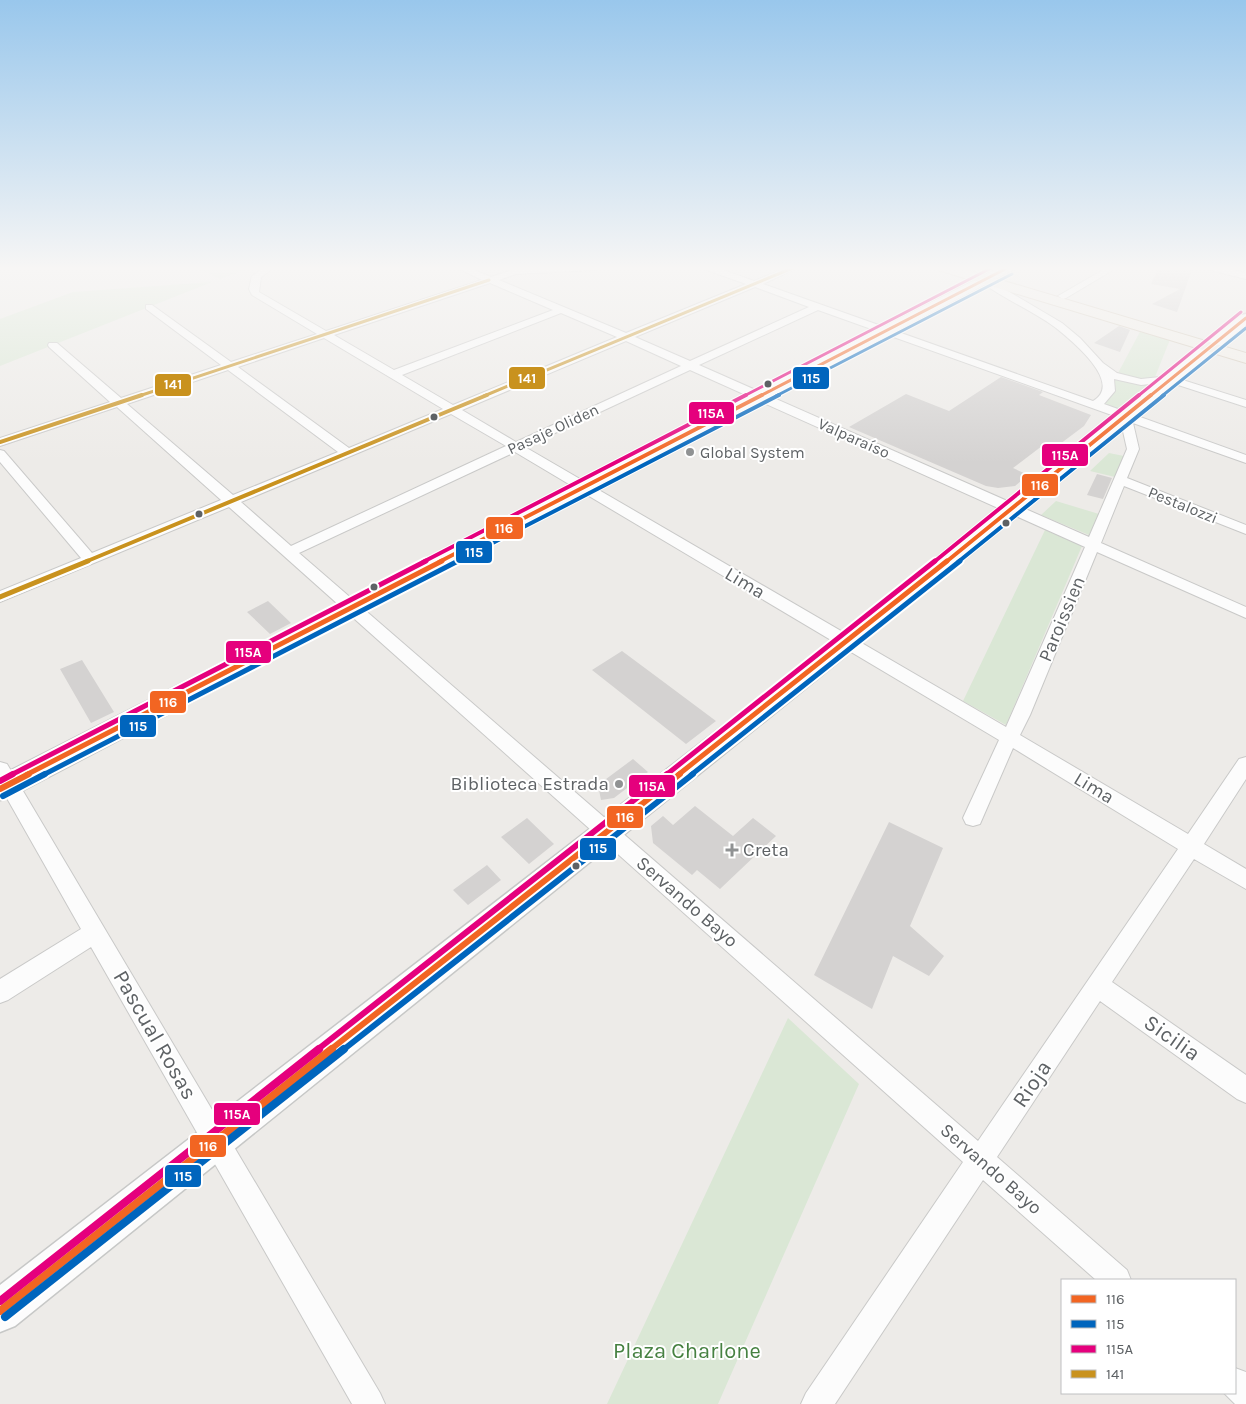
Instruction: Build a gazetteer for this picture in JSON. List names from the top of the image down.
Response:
{
  "streets": {
    "street": [
      "Pasaje Oliden",
      "Valparaíso",
      "Pestalozzi",
      "Lima",
      "Paroissien",
      "Servando Bayo",
      "Pascual Rosas",
      "Sicilia",
      "Rioja"
    ]
  },
  "crossings": [
    ["Pasaje Oliden", "Valparaíso"],
    ["Pasaje Oliden", "Lima"],
    ["Pasaje Oliden", "Servando Bayo"],
    ["Valparaíso", "Paroissien"],
    ["Pestalozzi", "Paroissien"],
    ["Lima", "Paroissien"],
    ["Lima", "Rioja"],
    ["Servando Bayo", "Rioja"],
    ["Sicilia", "Rioja"]
  ],
  "parks": ["Plaza Charlone"],
  "places": {
    "other": ["Global System", "Biblioteca Estrada"],
    "health": ["Creta"]
  },
  "lines": [
    "transit line 116",
    "transit line 115",
    "transit line 115A",
    "transit line 141"
  ],
  "legend": [
    "116",
    "115",
    "115A",
    "141"
  ]
}
